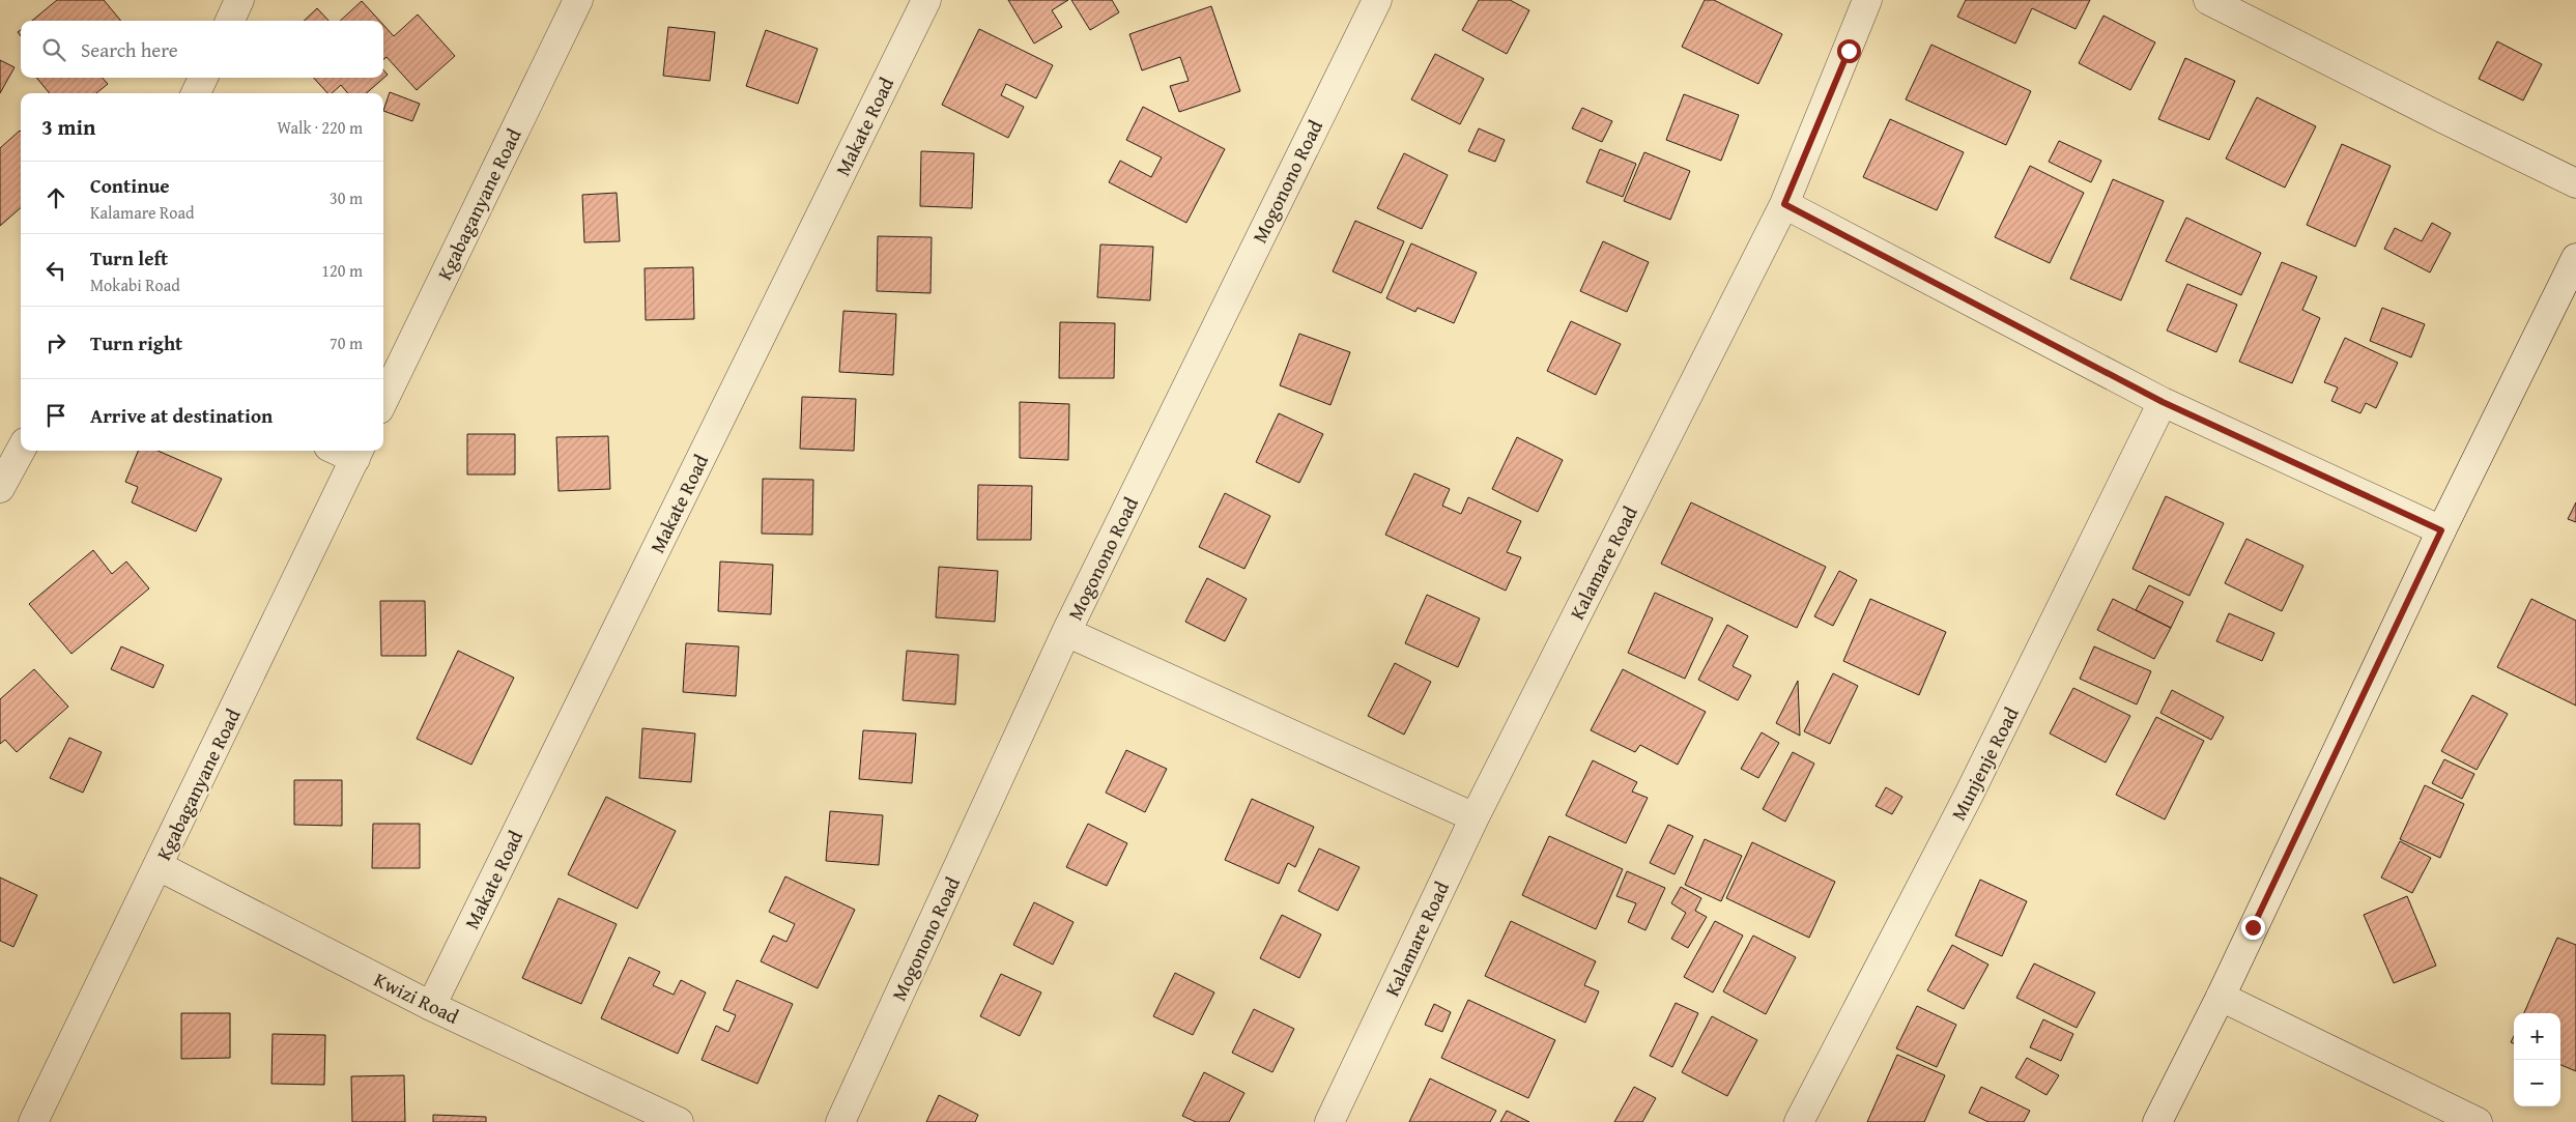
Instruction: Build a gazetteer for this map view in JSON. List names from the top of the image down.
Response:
{
  "streets": {
    "street": [
      "Makate Road",
      "Mogonono Road",
      "Kgabaganyane Road",
      "Kalamare Road",
      "Munjenje Road",
      "Kwizi Road"
    ]
  },
  "crossings": [
    ["Makate Road", "Kwizi Road"],
    ["Kgabaganyane Road", "Kwizi Road"]
  ],
  "page": {
    "search": "Search here",
    "heading": ["3 min", "Walk · 220 m"],
    "list": [
      ["Continue", "Kalamare Road", "30 m"],
      ["Turn left", "Mokabi Road", "120 m"],
      ["Turn right", "70 m"],
      "Arrive at destination"
    ],
    "map_buttons": ["+", "−"]
  }
}
